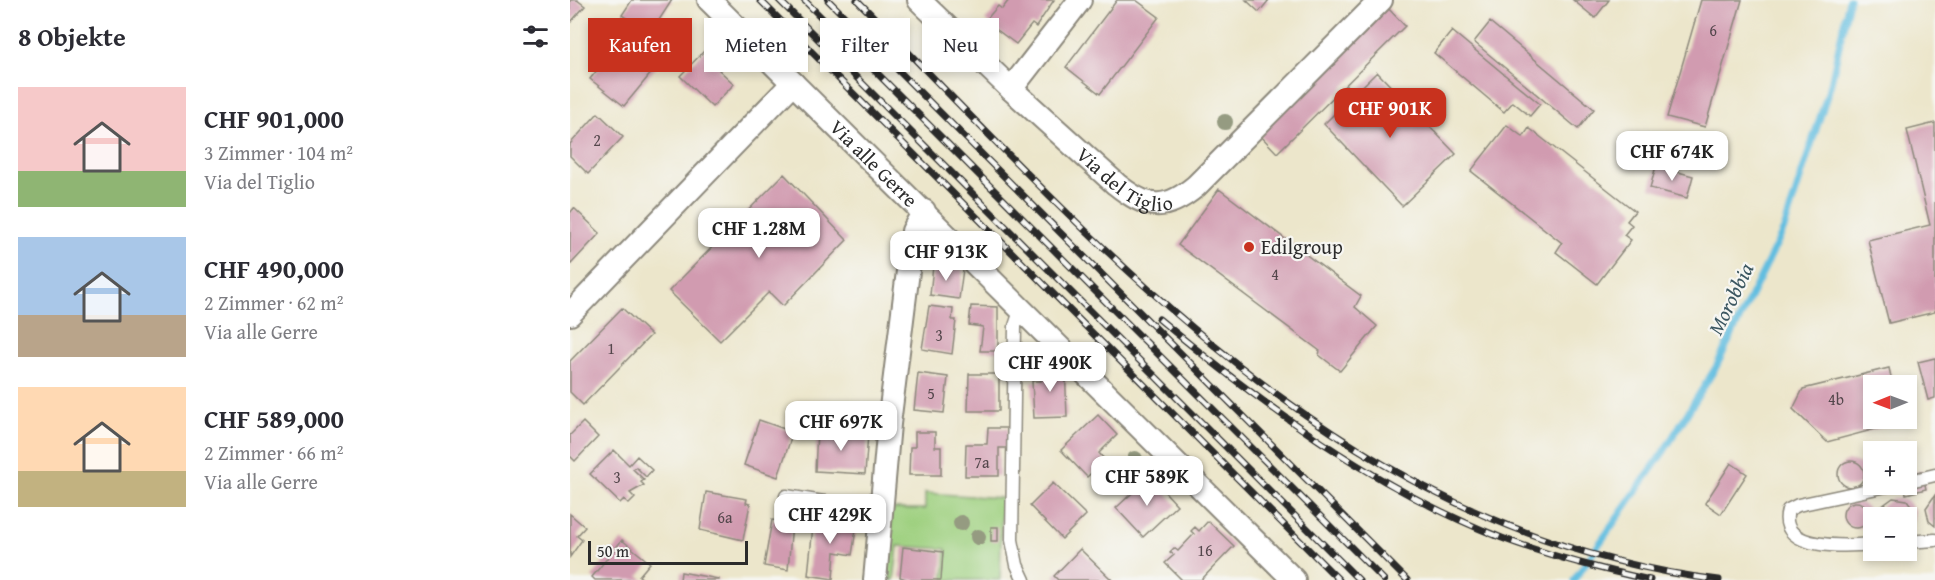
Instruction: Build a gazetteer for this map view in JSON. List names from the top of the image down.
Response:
{
  "streets": {
    "street": ["Via alle Gerre", "Via del Tiglio"]
  },
  "water": ["Morobbia"],
  "places": ["Edilgroup"],
  "house_numbers": [
    "6",
    "2",
    "4",
    "3",
    "1",
    "5",
    "4b",
    "7a",
    "3",
    "6a",
    "16"
  ],
  "scale_bar": "50 m",
  "north": "left",
  "page": {
    "heading": "8 Objekte",
    "chip": [
      "Kaufen",
      "Mieten",
      "Filter",
      "Neu"
    ],
    "list": [
      {
        "name": "CHF 901,000",
        "note": "3 Zimmer · 104 m² · Via del Tiglio"
      },
      {
        "name": "CHF 490,000",
        "note": "2 Zimmer · 62 m² · Via alle Gerre"
      },
      {
        "name": "CHF 589,000",
        "note": "2 Zimmer · 66 m² · Via alle Gerre"
      }
    ],
    "price": [
      "CHF 901K",
      "CHF 674K",
      "CHF 1.28M",
      "CHF 913K",
      "CHF 490K",
      "CHF 697K",
      "CHF 589K",
      "CHF 429K"
    ],
    "map_buttons": ["+", "−"],
    "scale": "50 m"
  }
}
